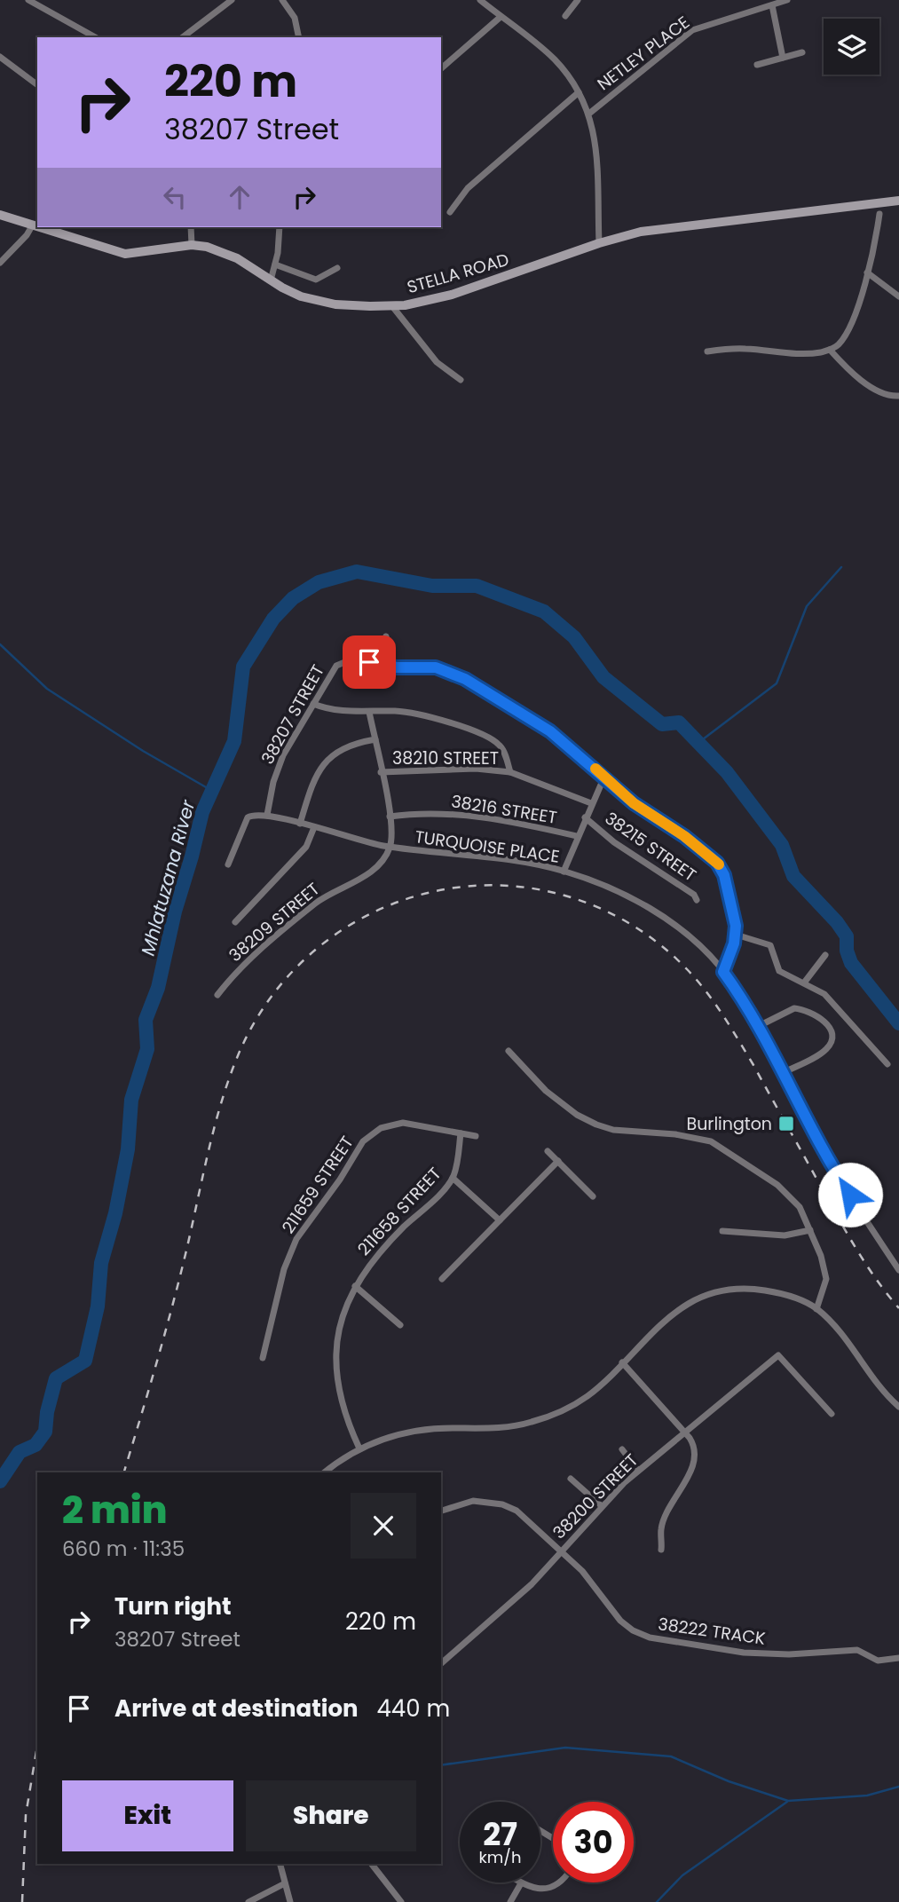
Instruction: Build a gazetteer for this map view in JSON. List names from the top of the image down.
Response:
{
  "streets": {
    "main road": ["STELLA ROAD"],
    "street": [
      "NETLEY PLACE",
      "38207 STREET",
      "38210 STREET",
      "38216 STREET",
      "TURQUOISE PLACE",
      "38215 STREET",
      "38209 STREET",
      "211659 STREET",
      "211658 STREET",
      "38200 STREET",
      "38222 TRACK"
    ]
  },
  "crossings": [
    ["38207 STREET", "TURQUOISE PLACE"],
    ["TURQUOISE PLACE", "38209 STREET"],
    ["211659 STREET", "211658 STREET"],
    ["38200 STREET", "38222 TRACK"]
  ],
  "water": ["Mhlatuzana River"],
  "places": {
    "transit": ["Burlington"]
  },
  "page": {
    "turn": ["220 m", "38207 Street"],
    "heading": ["2 min", "660 m · 11:35"],
    "list": [
      {
        "name": "Turn right",
        "note": "38207 Street",
        "value": "220 m"
      },
      {
        "name": "Arrive at destination",
        "value": "440 m"
      }
    ],
    "buttons": ["Exit", "Share"],
    "speed": "27 km/h",
    "limit": "30"
  }
}
